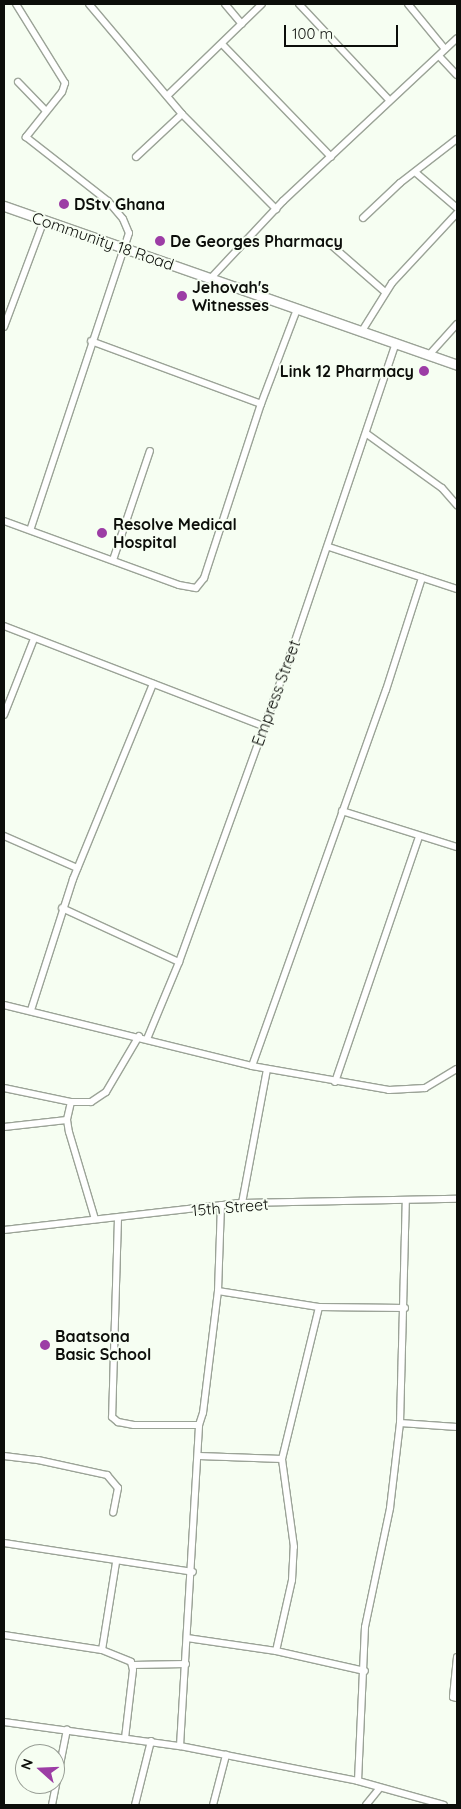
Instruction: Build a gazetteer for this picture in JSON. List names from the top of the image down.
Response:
{
  "streets": {
    "main road": ["Community 18 Road"],
    "street": ["Empress Street", "15th Street"]
  },
  "crossings": [
    ["Community 18 Road", "Empress Street"]
  ],
  "places": [
    "DStv Ghana",
    "De Georges Pharmacy",
    "Jehovah's Witnesses",
    "Link 12 Pharmacy",
    "Resolve Medical Hospital",
    "Baatsona Basic School"
  ],
  "scale_bar": "100 m",
  "north": "left"
}
